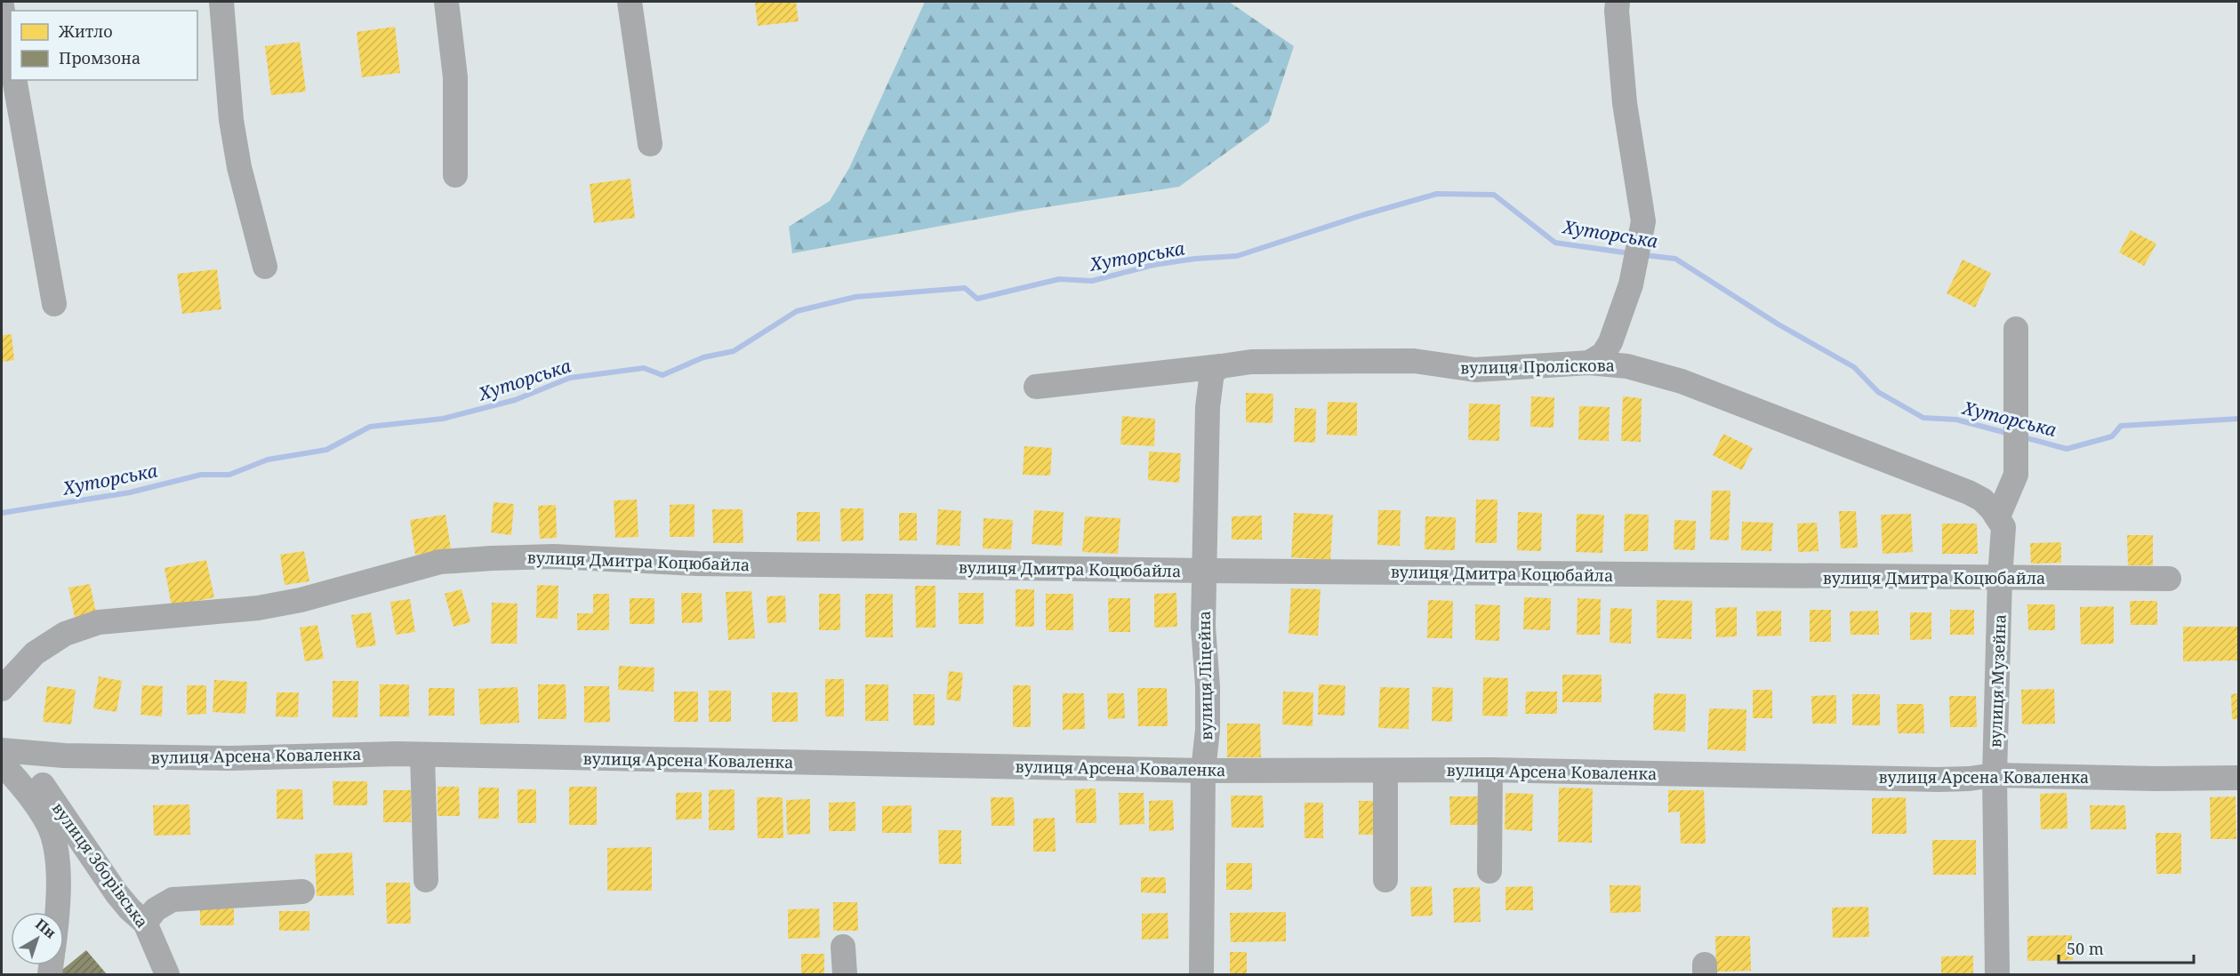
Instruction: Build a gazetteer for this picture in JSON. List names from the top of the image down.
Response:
{
  "streets": {
    "street": [
      "вулиця Проліскова",
      "вулиця Дмитра Коцюбайла",
      "вулиця Ліцейна",
      "вулиця Музейна",
      "вулиця Арсена Коваленка",
      "вулиця Зборівська"
    ]
  },
  "crossings": [
    ["вулиця Проліскова", "вулиця Ліцейна"],
    ["вулиця Проліскова", "вулиця Музейна"],
    ["вулиця Дмитра Коцюбайла", "вулиця Ліцейна"],
    ["вулиця Дмитра Коцюбайла", "вулиця Музейна"],
    ["вулиця Ліцейна", "вулиця Арсена Коваленка"],
    ["вулиця Музейна", "вулиця Арсена Коваленка"]
  ],
  "water": ["Хуторська"],
  "legend": ["Житло", "Промзона"],
  "scale_bar": "50 m",
  "north": "top right"
}
